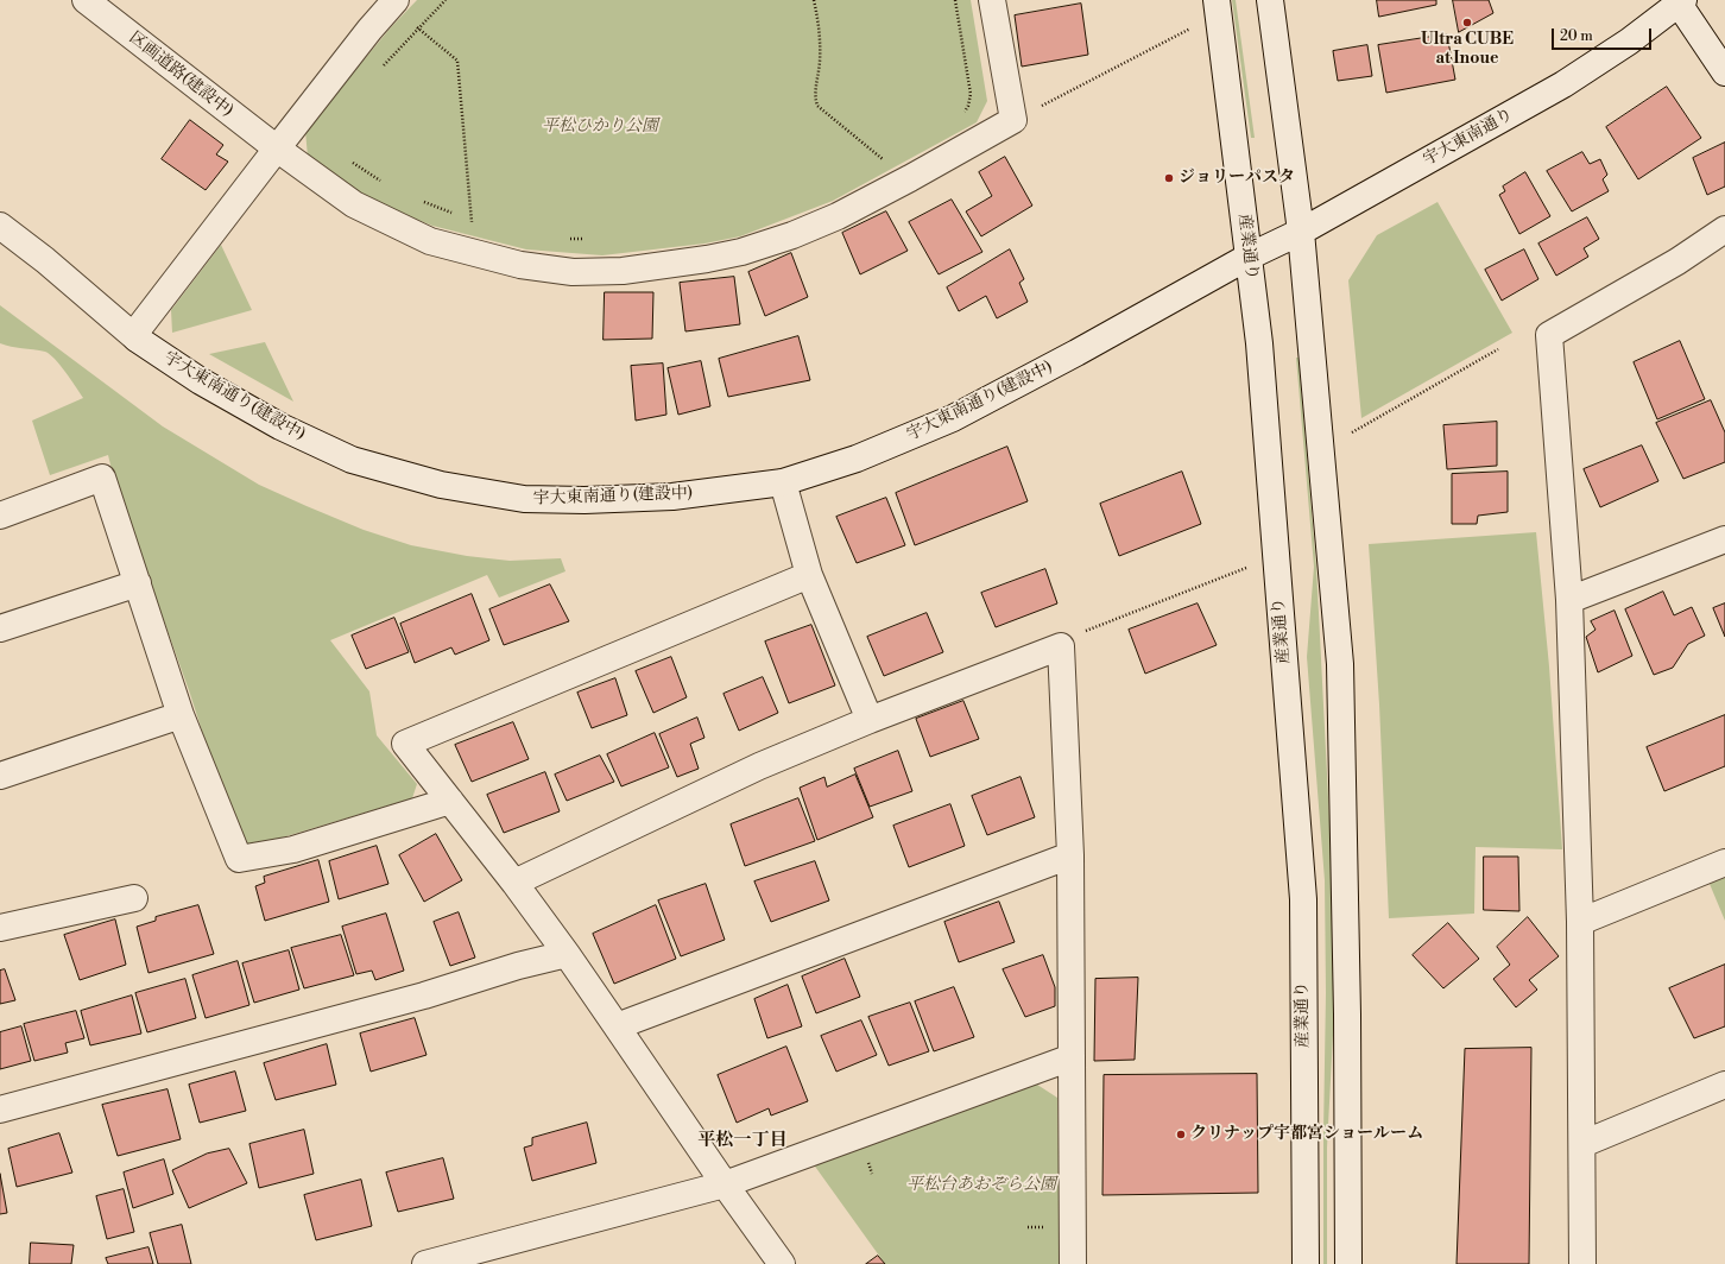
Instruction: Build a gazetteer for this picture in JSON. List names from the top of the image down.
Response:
{
  "streets": {
    "street": [
      "区画道路(建設中)",
      "宇大東南通り",
      "産業通り",
      "宇大東南通り(建設中)"
    ]
  },
  "crossings": [
    ["宇大東南通り", "産業通り"],
    ["宇大東南通り", "宇大東南通り(建設中)"],
    ["産業通り", "宇大東南通り(建設中)"]
  ],
  "districts": ["平松一丁目"],
  "parks": ["平松ひかり公園", "平松台あおぞら公園"],
  "places": ["Ultra CUBE at Inoue", "ジョリーパスタ", "クリナップ宇都宮ショールーム"],
  "scale_bar": "20 m"
}
